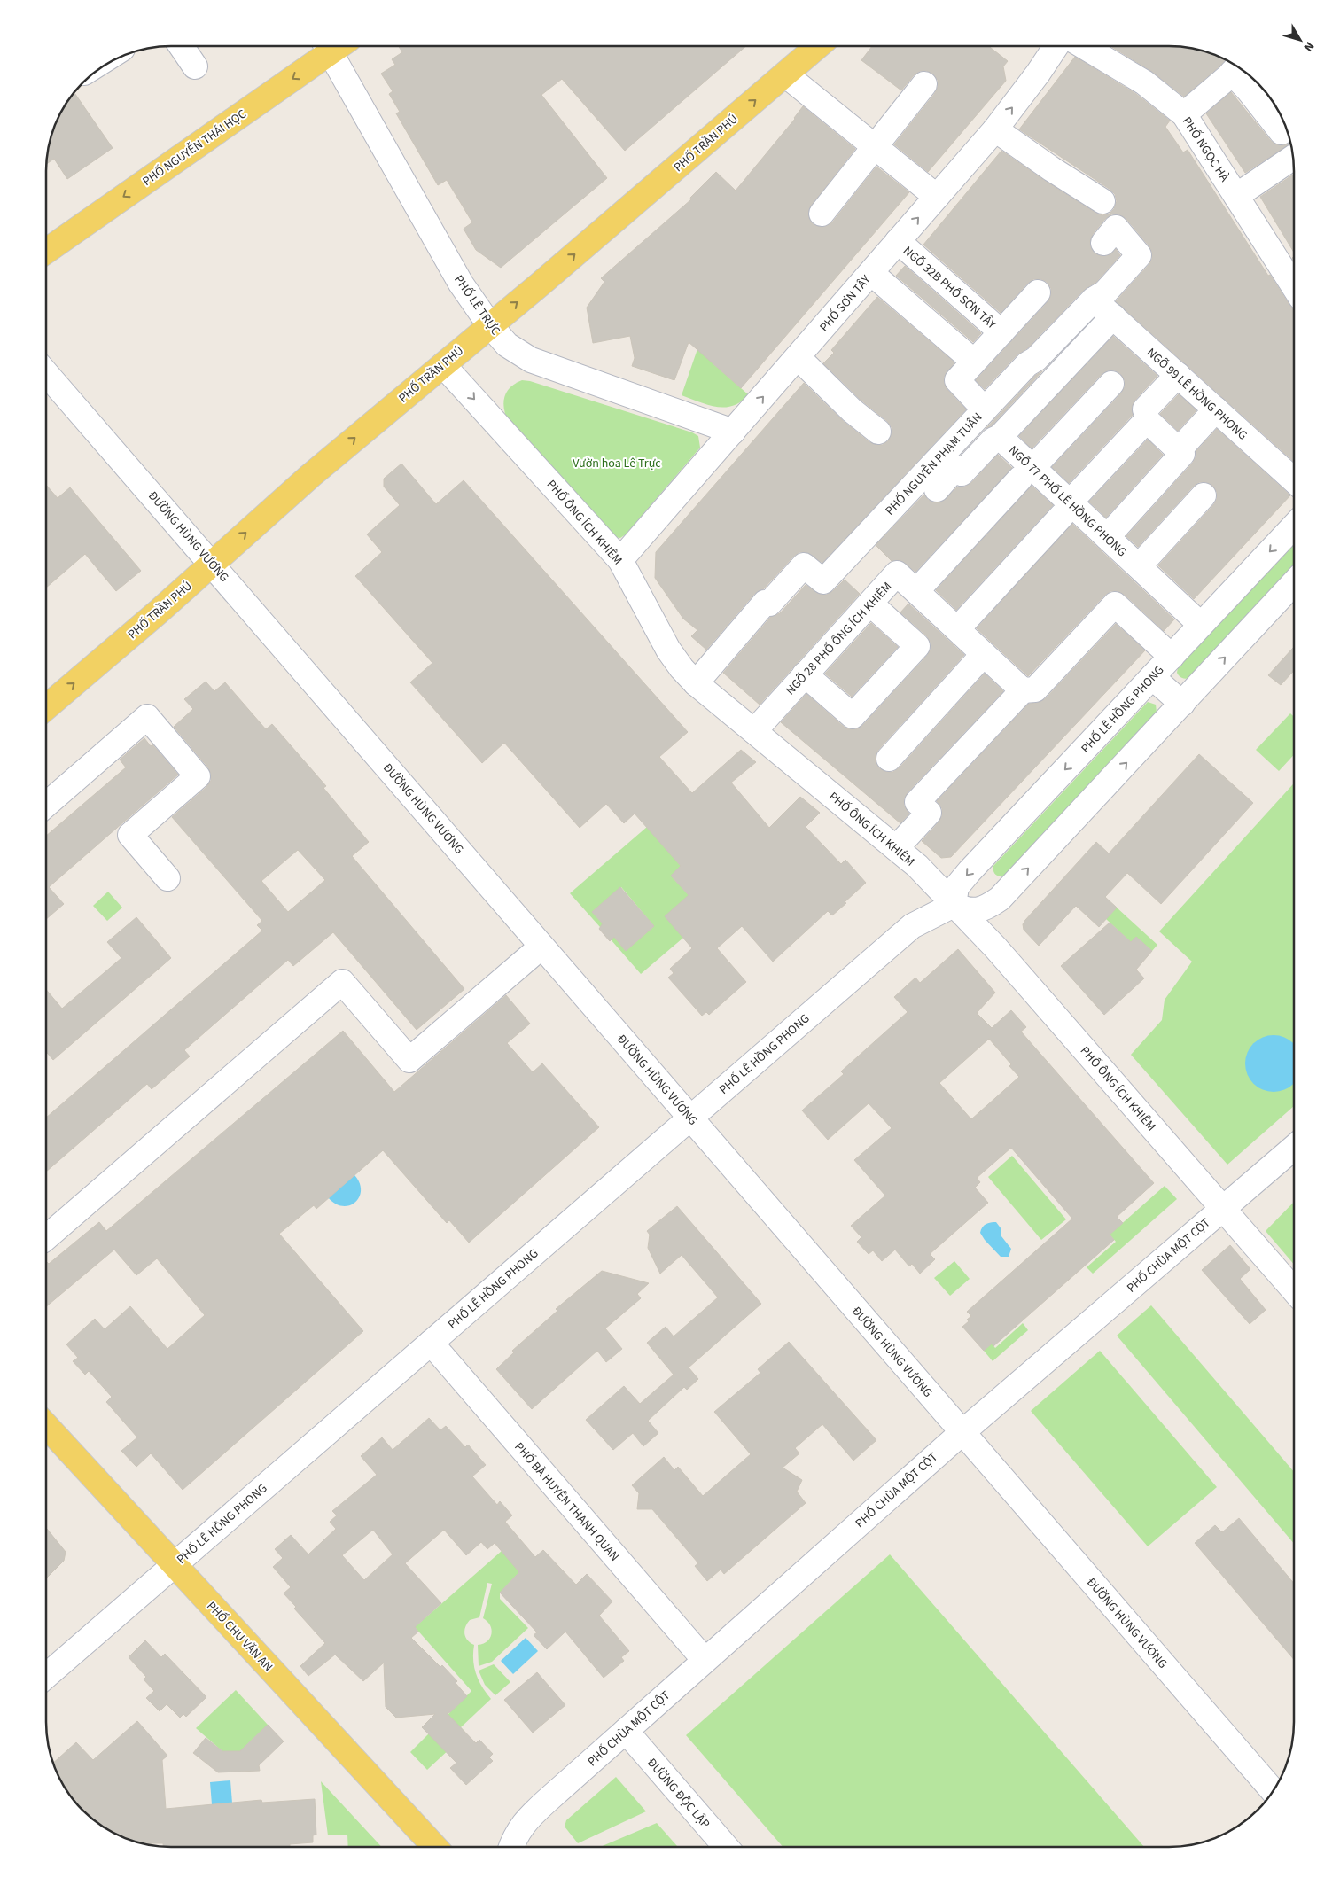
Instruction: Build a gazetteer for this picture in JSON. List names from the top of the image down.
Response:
{
  "streets": {
    "main road": ["PHỐ TRẦN PHÚ", "PHỐ NGUYỄN THÁI HỌC", "PHỐ CHU VĂN AN"],
    "street": [
      "PHỐ NGỌC HÀ",
      "NGÕ 32B PHỐ SƠN TÂY",
      "PHỐ SƠN TÂY",
      "PHỐ LÊ TRỰC",
      "NGÕ 99 LÊ HỒNG PHONG",
      "PHỐ NGUYỄN PHẠM TUÂN",
      "NGÕ 77 PHỐ LÊ HỒNG PHONG",
      "PHỐ ÔNG ÍCH KHIÊM",
      "ĐƯỜNG HÙNG VƯƠNG",
      "NGÕ 28 PHỐ ÔNG ÍCH KHIÊM",
      "PHỐ LÊ HỒNG PHONG",
      "PHỐ CHÙA MỘT CỘT",
      "PHỐ BÀ HUYỆN THANH QUAN",
      "ĐƯỜNG ĐỘC LẬP"
    ]
  },
  "crossings": [
    ["PHỐ TRẦN PHÚ", "PHỐ LÊ TRỰC"],
    ["PHỐ TRẦN PHÚ", "PHỐ ÔNG ÍCH KHIÊM"],
    ["PHỐ TRẦN PHÚ", "ĐƯỜNG HÙNG VƯƠNG"],
    ["NGÕ 32B PHỐ SƠN TÂY", "PHỐ SƠN TÂY"],
    ["PHỐ SƠN TÂY", "PHỐ LÊ TRỰC"],
    ["PHỐ SƠN TÂY", "PHỐ ÔNG ÍCH KHIÊM"],
    ["NGÕ 99 LÊ HỒNG PHONG", "PHỐ NGUYỄN PHẠM TUÂN"],
    ["PHỐ NGUYỄN PHẠM TUÂN", "PHỐ ÔNG ÍCH KHIÊM"],
    ["NGÕ 77 PHỐ LÊ HỒNG PHONG", "PHỐ LÊ HỒNG PHONG"],
    ["PHỐ ÔNG ÍCH KHIÊM", "NGÕ 28 PHỐ ÔNG ÍCH KHIÊM"],
    ["PHỐ ÔNG ÍCH KHIÊM", "PHỐ LÊ HỒNG PHONG"],
    ["PHỐ ÔNG ÍCH KHIÊM", "PHỐ CHÙA MỘT CỘT"],
    ["ĐƯỜNG HÙNG VƯƠNG", "PHỐ LÊ HỒNG PHONG"],
    ["ĐƯỜNG HÙNG VƯƠNG", "PHỐ CHÙA MỘT CỘT"],
    ["PHỐ LÊ HỒNG PHONG", "PHỐ BÀ HUYỆN THANH QUAN"],
    ["PHỐ LÊ HỒNG PHONG", "PHỐ CHU VĂN AN"],
    ["PHỐ CHÙA MỘT CỘT", "PHỐ BÀ HUYỆN THANH QUAN"],
    ["PHỐ CHÙA MỘT CỘT", "ĐƯỜNG ĐỘC LẬP"]
  ],
  "one_way": ["PHỐ TRẦN PHÚ", "PHỐ NGUYỄN THÁI HỌC"],
  "parks": ["Vườn hoa Lê Trực"],
  "north": "bottom right"
}
